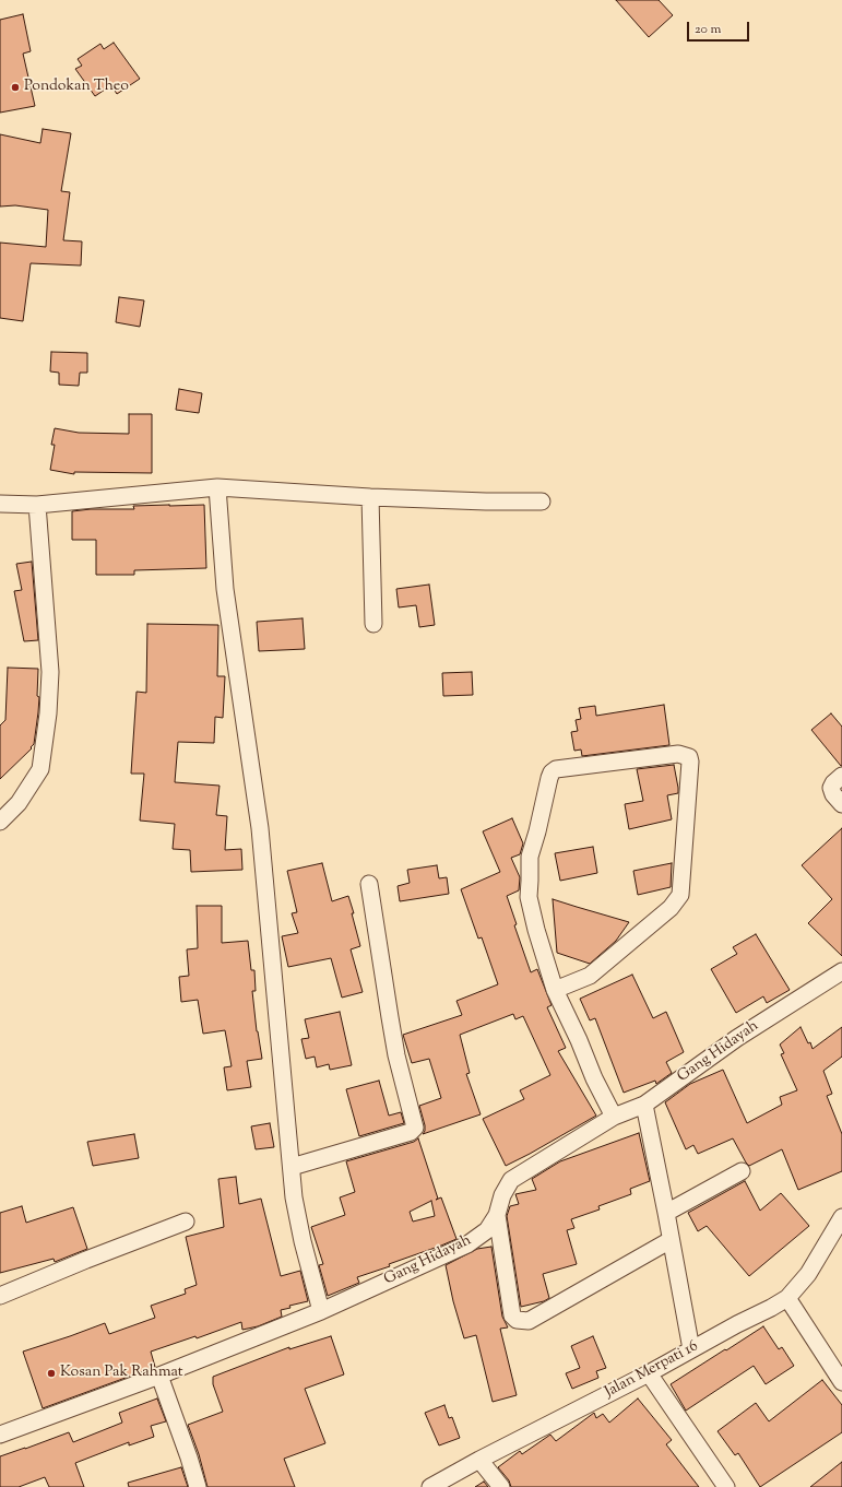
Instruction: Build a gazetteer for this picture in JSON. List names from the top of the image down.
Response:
{
  "streets": {
    "street": ["Gang Hidayah", "Jalan Merpati 16"]
  },
  "places": ["Pondokan Theo", "Kosan Pak Rahmat"],
  "scale_bar": "20 m"
}
